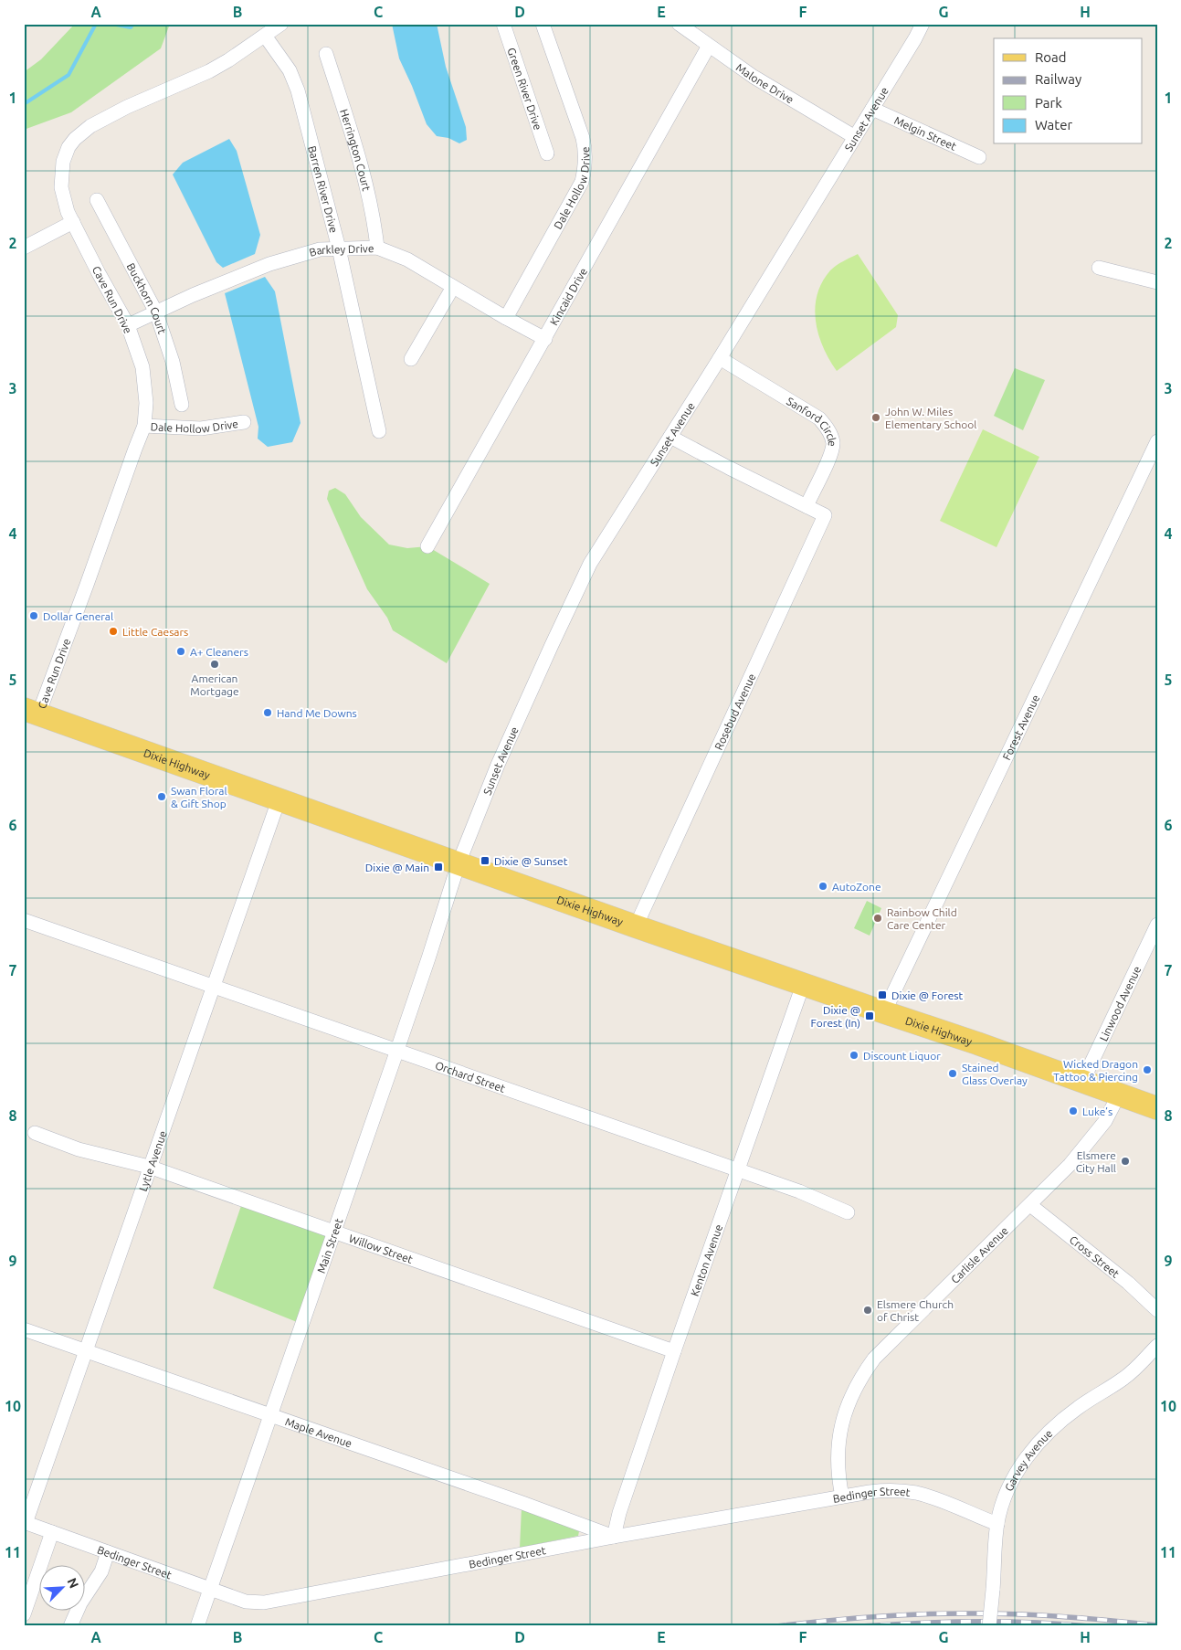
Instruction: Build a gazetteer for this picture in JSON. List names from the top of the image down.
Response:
{
  "streets": {
    "main road": ["Dixie Highway"],
    "street": [
      "Malone Drive",
      "Green River Drive",
      "Sunset Avenue",
      "Melgin Street",
      "Herrington Court",
      "Dale Hollow Drive",
      "Barren River Drive",
      "Barkley Drive",
      "Kincaid Drive",
      "Cave Run Drive",
      "Buckhorn Court",
      "Sanford Circle",
      "Rosebud Avenue",
      "Forest Avenue",
      "Linwood Avenue",
      "Orchard Street",
      "Lytle Avenue",
      "Main Street",
      "Willow Street",
      "Carlisle Avenue",
      "Cross Street",
      "Kenton Avenue",
      "Maple Avenue",
      "Garvey Avenue",
      "Bedinger Street"
    ]
  },
  "crossings": [
    ["Malone Drive", "Sunset Avenue"],
    ["Malone Drive", "Kincaid Drive"],
    ["Sunset Avenue", "Melgin Street"],
    ["Sunset Avenue", "Sanford Circle"],
    ["Sunset Avenue", "Dixie Highway"],
    ["Sunset Avenue", "Main Street"],
    ["Herrington Court", "Barkley Drive"],
    ["Dale Hollow Drive", "Barkley Drive"],
    ["Dale Hollow Drive", "Cave Run Drive"],
    ["Barren River Drive", "Barkley Drive"],
    ["Barren River Drive", "Cave Run Drive"],
    ["Barkley Drive", "Kincaid Drive"],
    ["Barkley Drive", "Cave Run Drive"],
    ["Barkley Drive", "Buckhorn Court"],
    ["Cave Run Drive", "Dixie Highway"],
    ["Sanford Circle", "Rosebud Avenue"],
    ["Rosebud Avenue", "Dixie Highway"],
    ["Forest Avenue", "Dixie Highway"],
    ["Dixie Highway", "Linwood Avenue"],
    ["Dixie Highway", "Lytle Avenue"],
    ["Dixie Highway", "Main Street"],
    ["Dixie Highway", "Carlisle Avenue"],
    ["Dixie Highway", "Kenton Avenue"],
    ["Orchard Street", "Lytle Avenue"],
    ["Orchard Street", "Main Street"],
    ["Orchard Street", "Kenton Avenue"],
    ["Lytle Avenue", "Willow Street"],
    ["Lytle Avenue", "Maple Avenue"],
    ["Lytle Avenue", "Bedinger Street"],
    ["Main Street", "Willow Street"],
    ["Main Street", "Maple Avenue"],
    ["Main Street", "Bedinger Street"],
    ["Willow Street", "Kenton Avenue"],
    ["Carlisle Avenue", "Cross Street"],
    ["Carlisle Avenue", "Bedinger Street"],
    ["Kenton Avenue", "Maple Avenue"],
    ["Kenton Avenue", "Bedinger Street"],
    ["Maple Avenue", "Bedinger Street"],
    ["Garvey Avenue", "Bedinger Street"]
  ],
  "places": {
    "other": [
      "John W. Miles Elementary School",
      "Dollar General",
      "Little Caesars",
      "A+ Cleaners",
      "American Mortgage",
      "Hand Me Downs",
      "Swan Floral & Gift Shop",
      "AutoZone",
      "Rainbow Child Care Center",
      "Discount Liquor",
      "Wicked Dragon Tattoo & Piercing",
      "Stained Glass Overlay",
      "Luke’s",
      "Elsmere City Hall",
      "Elsmere Church of Christ"
    ],
    "transit": [
      "Dixie @ Sunset",
      "Dixie @ Main",
      "Dixie @ Forest",
      "Dixie @ Forest (In)"
    ]
  },
  "legend": [
    "Road",
    "Railway",
    "Park",
    "Water"
  ],
  "north": "top right",
  "grid": {
    "columns": [
      "A",
      "B",
      "C",
      "D",
      "E",
      "F",
      "G",
      "H"
    ],
    "rows": [
      "1",
      "2",
      "3",
      "4",
      "5",
      "6",
      "7",
      "8",
      "9",
      "10",
      "11"
    ]
  }
}
